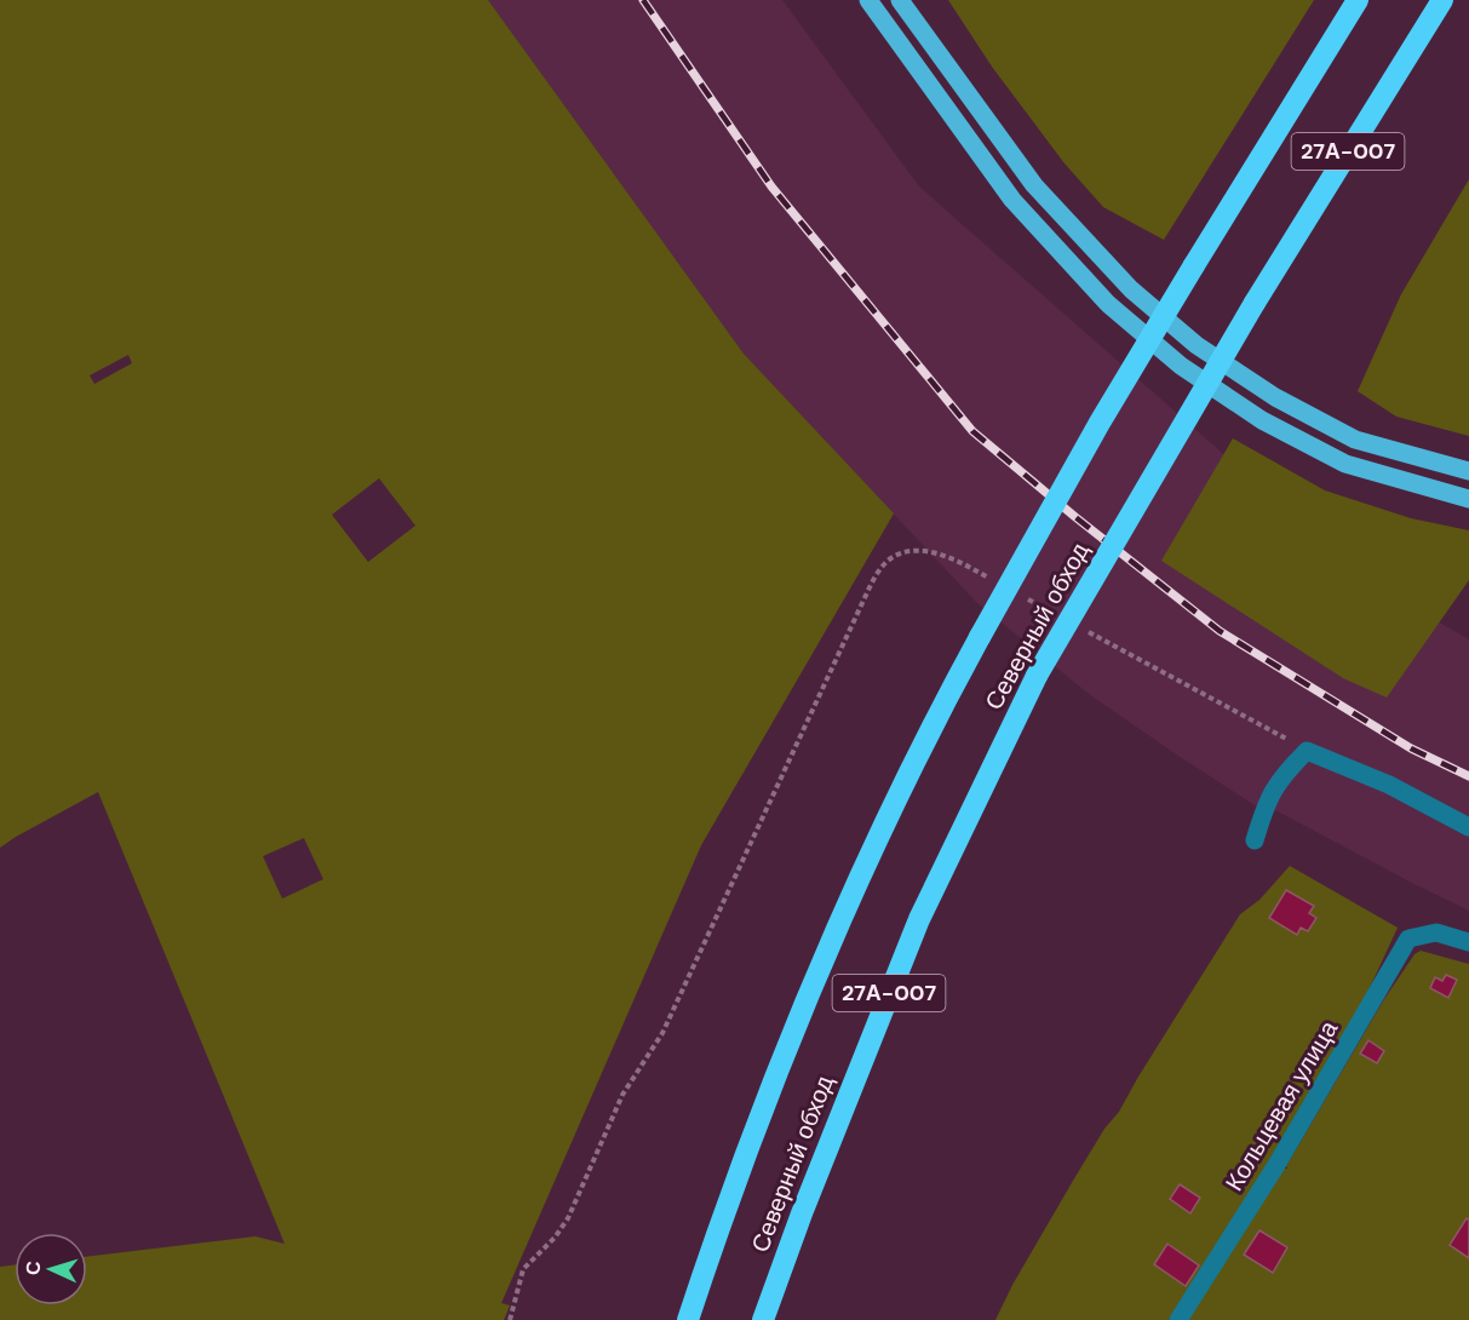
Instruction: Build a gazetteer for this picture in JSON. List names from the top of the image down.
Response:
{
  "streets": {
    "highway": ["27А-007", "Северный обход"],
    "lane": ["Кольцевая улица"]
  },
  "north": "left"
}
